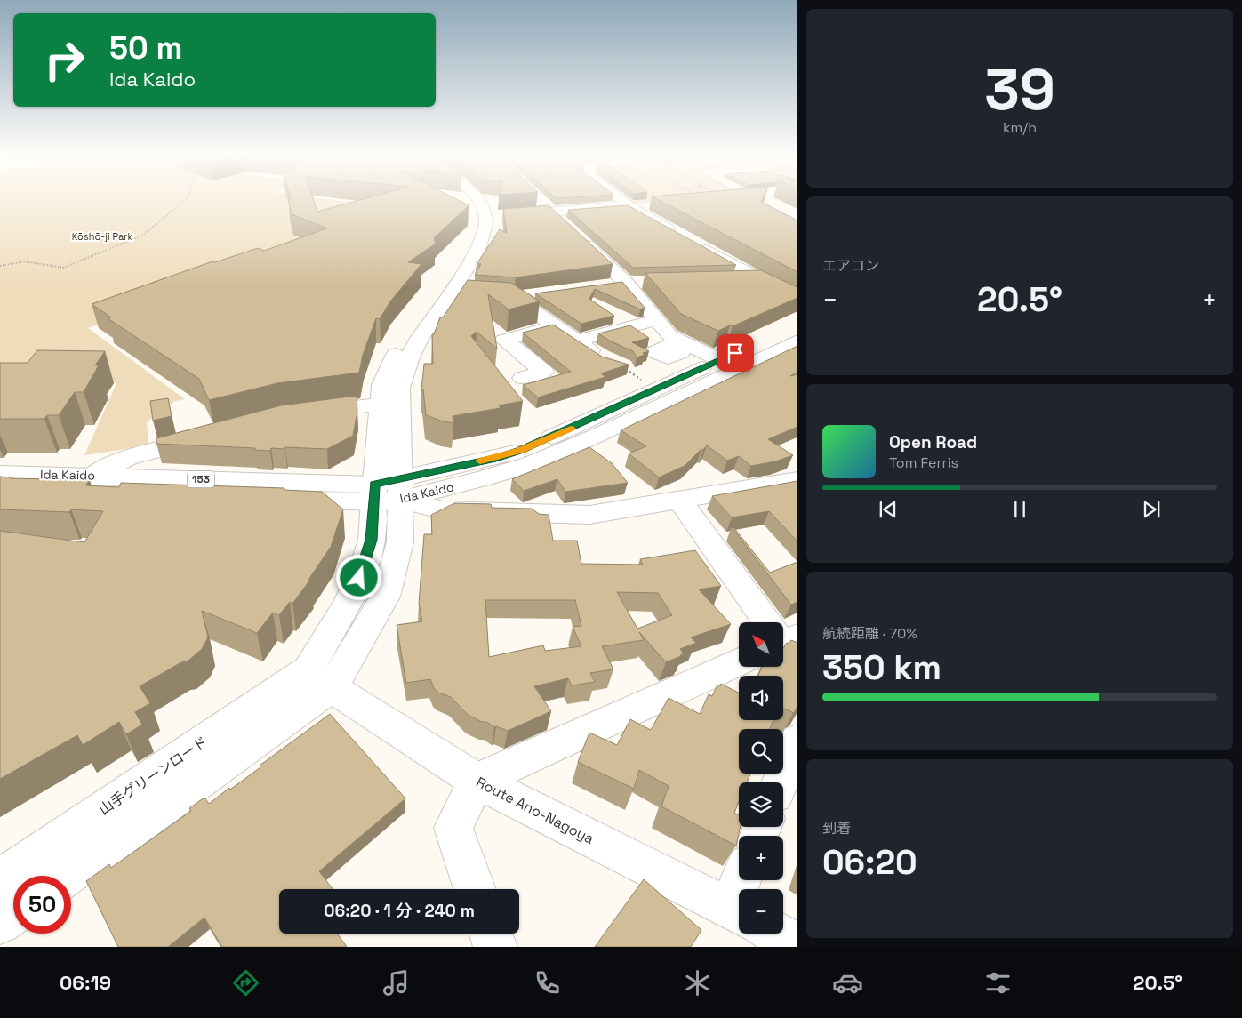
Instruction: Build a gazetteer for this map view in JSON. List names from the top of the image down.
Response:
{
  "streets": {
    "main road": [
      "Ida Kaido",
      "153",
      "山手グリーンロード",
      "Route Ano-Nagoya"
    ]
  },
  "crossings": [
    ["山手グリーンロード", "Route Ano-Nagoya"]
  ],
  "parks": ["Kōshō-ji Park"],
  "north": "top left",
  "page": {
    "tile": [
      ["39", "km/h"],
      "エアコン",
      ["航続距離 · 70%", "350 km"],
      ["到着", "06:20"]
    ],
    "turn": ["50 m", "Ida Kaido"],
    "heat": ["−", "20.5°", "+"],
    "song": ["Open Road", "Tom Ferris"],
    "map_buttons": ["+", "−"],
    "limit": "50",
    "trip": "06:20 · 1 分 · 240 m",
    "tabs": ["06:19", "20.5°"]
  }
}
